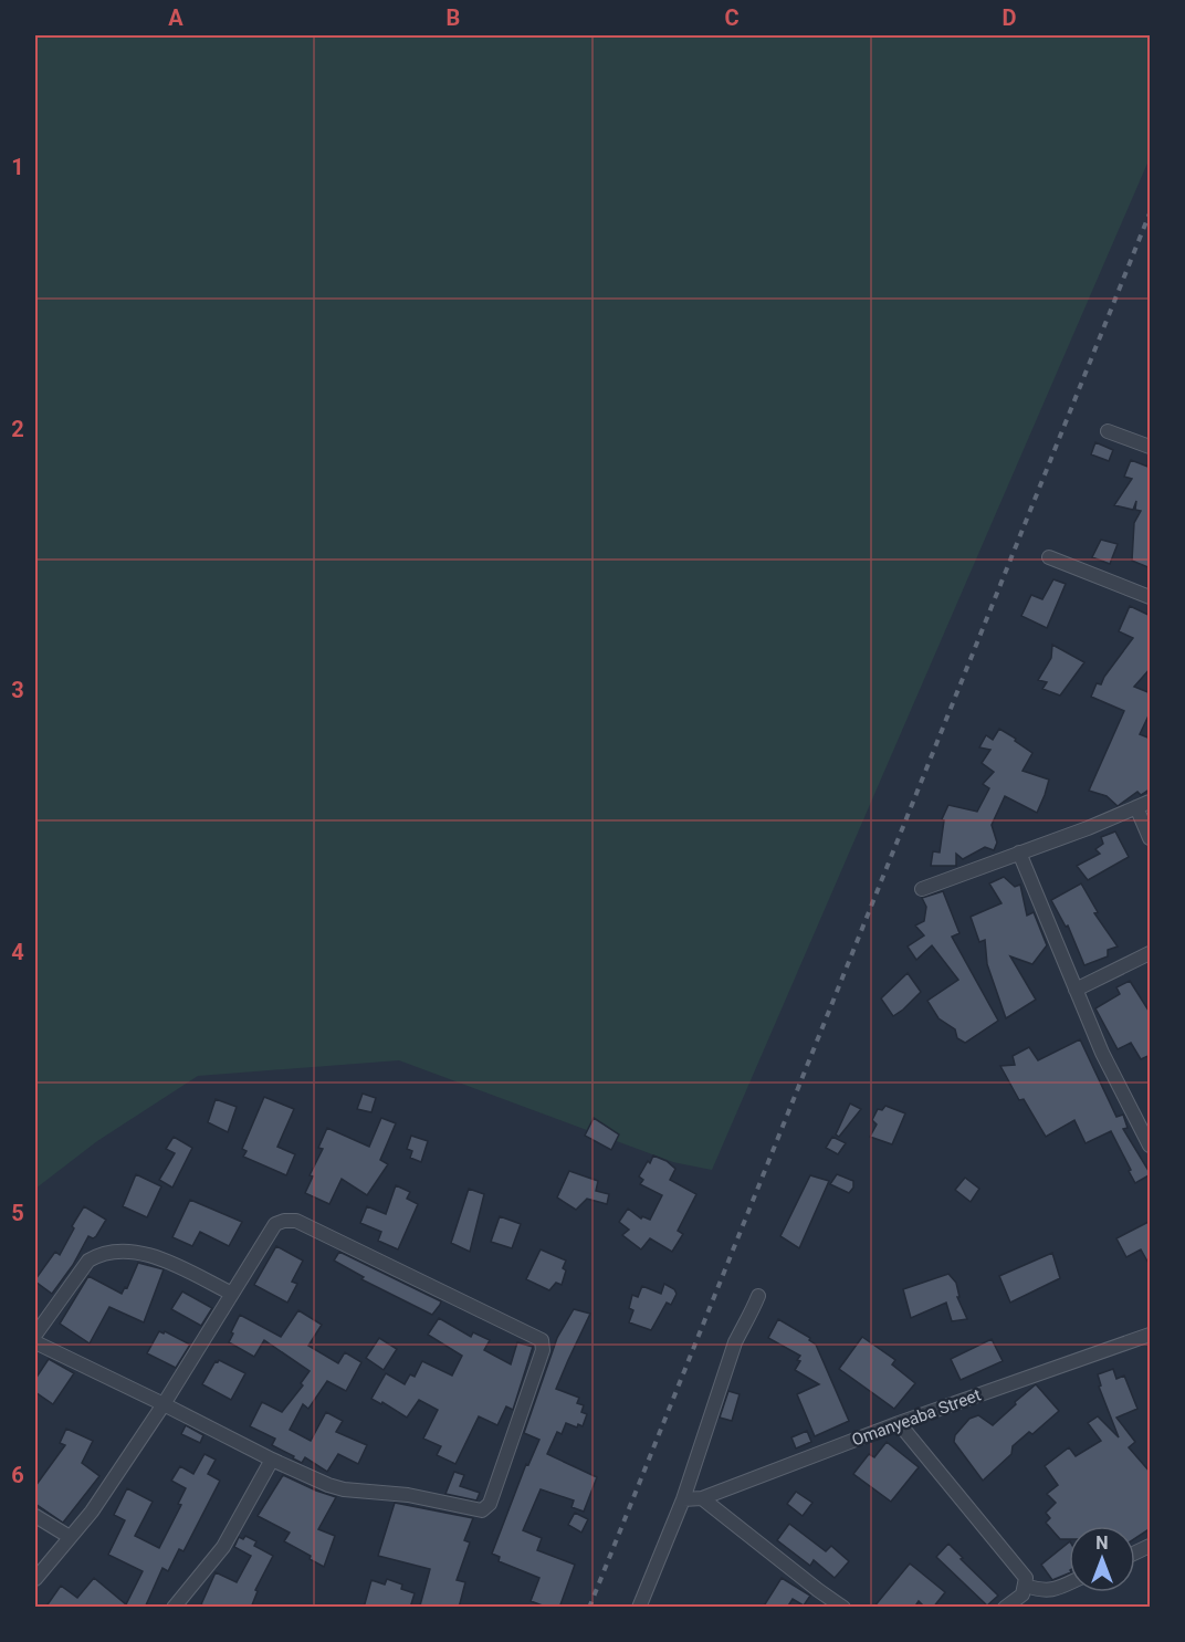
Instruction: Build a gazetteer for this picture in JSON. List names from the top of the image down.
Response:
{
  "streets": {
    "street": ["Omanyeaba Street"]
  },
  "north": "top",
  "grid": {
    "columns": [
      "A",
      "B",
      "C",
      "D"
    ],
    "rows": [
      "1",
      "2",
      "3",
      "4",
      "5",
      "6"
    ]
  }
}
